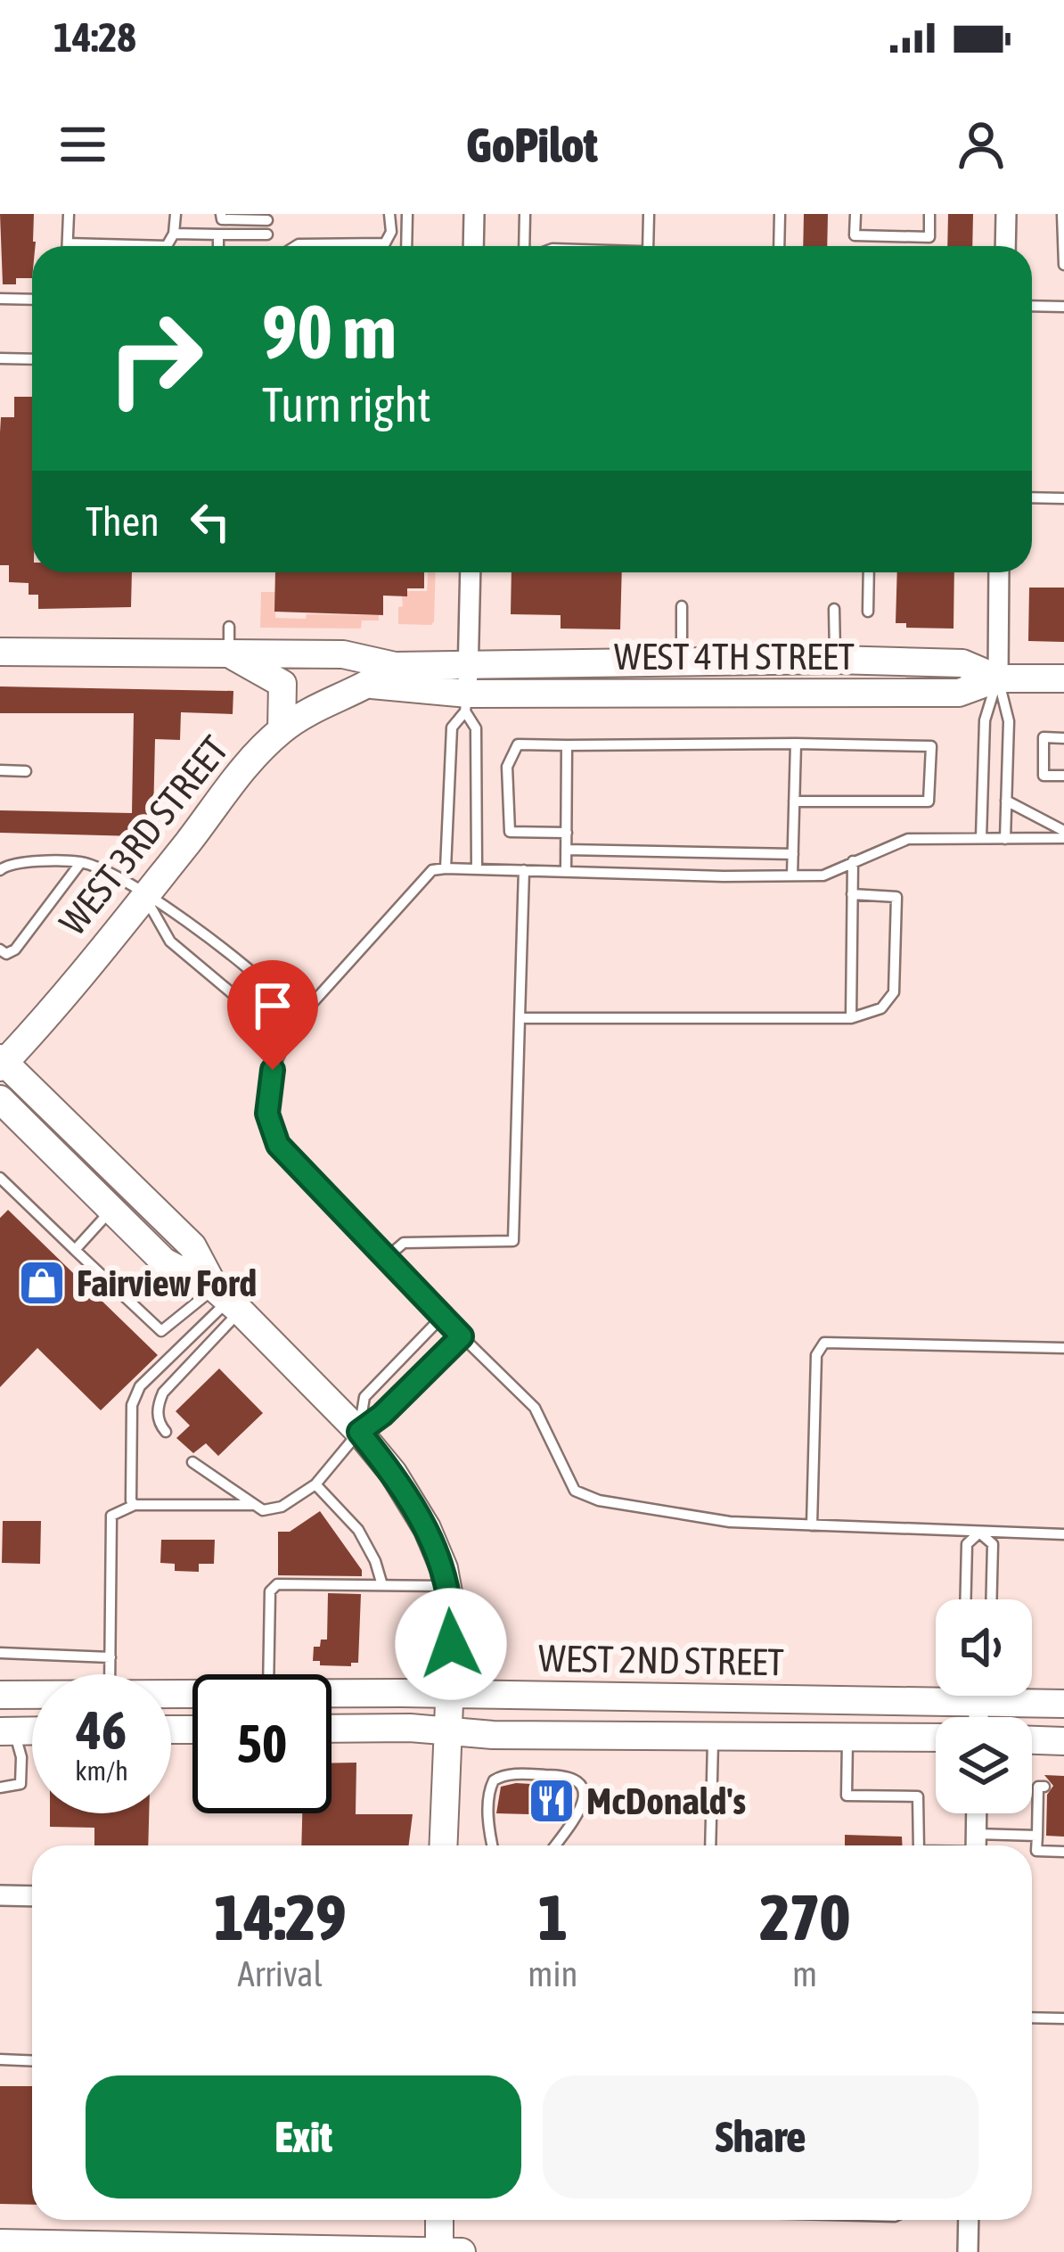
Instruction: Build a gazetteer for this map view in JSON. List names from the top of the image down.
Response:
{
  "streets": {
    "main road": ["WEST 4TH STREET", "WEST 3RD STREET", "WEST 2ND STREET"]
  },
  "crossings": [
    ["WEST 4TH STREET", "WEST 3RD STREET"]
  ],
  "places": {
    "shop": ["Fairview Ford"],
    "restaurant": ["McDonald's"]
  },
  "page": {
    "status": "14:28",
    "header": "GoPilot",
    "turn": ["90 m", "Turn right"],
    "then": "Then",
    "speed": "46 km/h",
    "limit": "50",
    "eta": [
      "14:29",
      "Arrival",
      "1",
      "min",
      "270",
      "m"
    ],
    "buttons": ["Exit", "Share"]
  }
}
